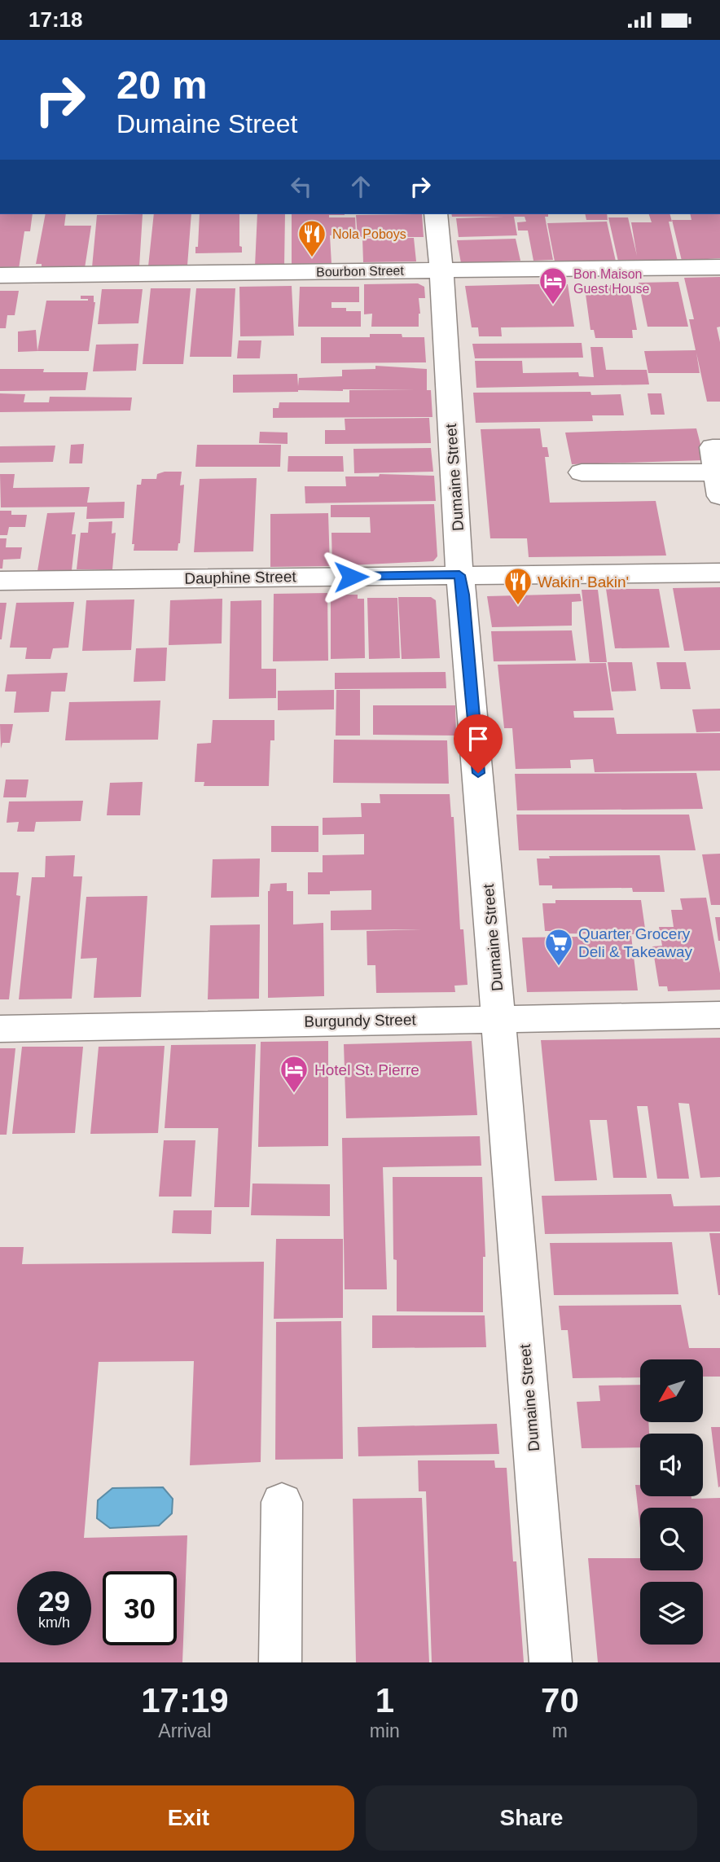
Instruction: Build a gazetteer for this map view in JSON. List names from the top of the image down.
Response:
{
  "streets": {
    "street": [
      "Bourbon Street",
      "Dumaine Street",
      "Dauphine Street",
      "Burgundy Street"
    ]
  },
  "crossings": [
    ["Bourbon Street", "Dumaine Street"],
    ["Dumaine Street", "Dauphine Street"],
    ["Dumaine Street", "Burgundy Street"]
  ],
  "places": {
    "restaurant": ["Nola Poboys", "Wakin' Bakin'"],
    "hotel": ["Bon Maison Guest House", "Hotel St. Pierre"],
    "supermarket": ["Quarter Grocery Deli & Takeaway"]
  },
  "north": "bottom left",
  "page": {
    "status": "17:18",
    "turn": ["20 m", "Dumaine Street"],
    "speed": "29 km/h",
    "limit": "30",
    "eta": [
      "17:19",
      "Arrival",
      "1",
      "min",
      "70",
      "m"
    ],
    "buttons": ["Exit", "Share"]
  }
}
